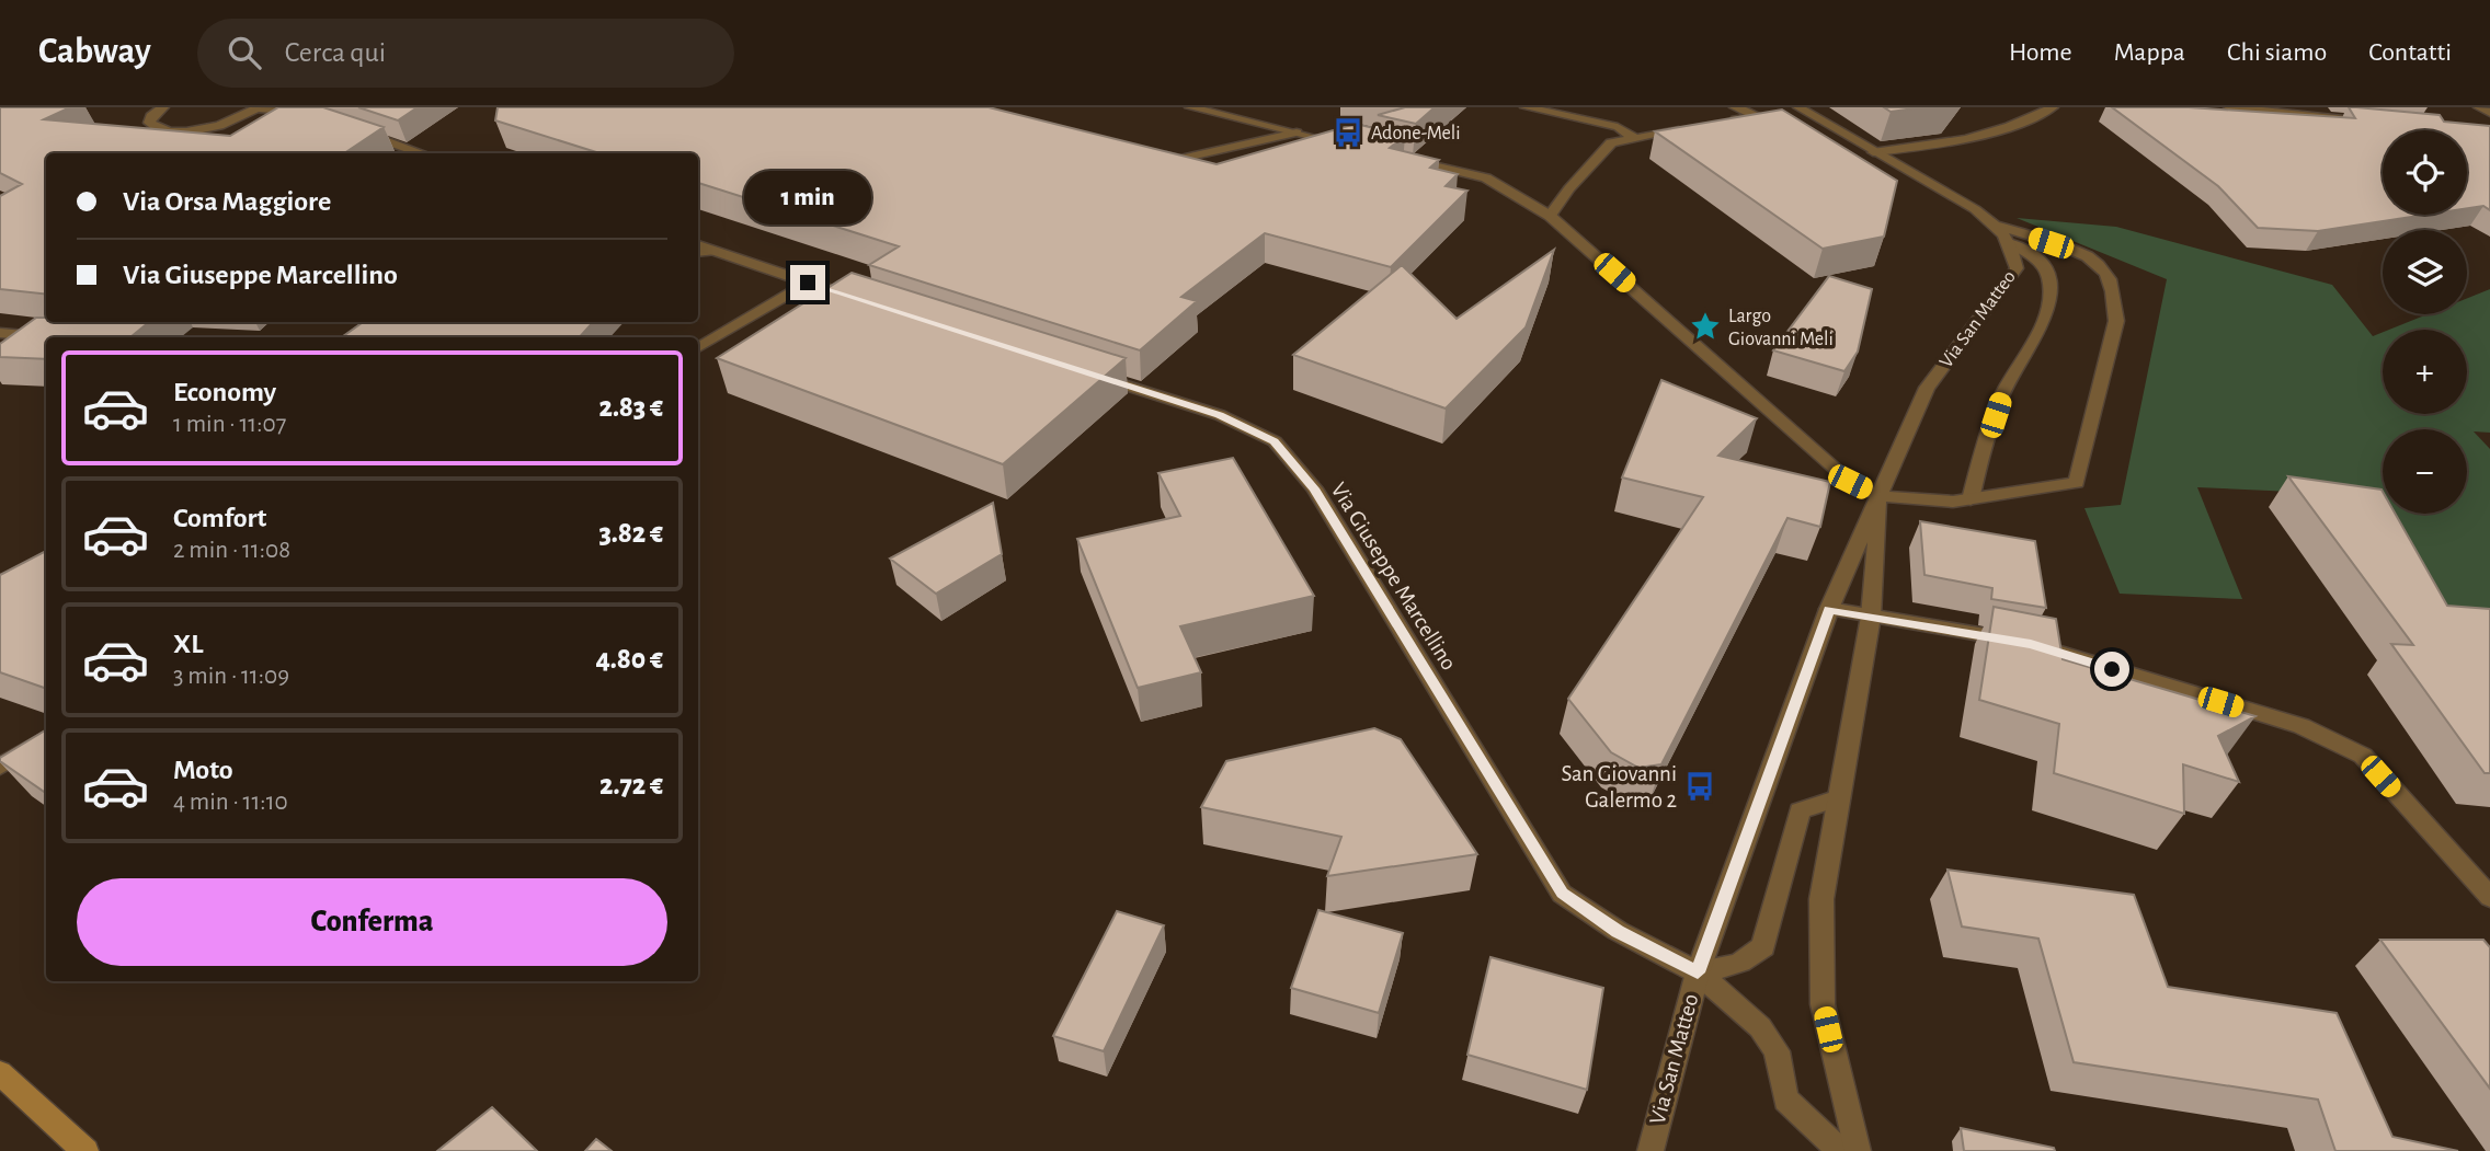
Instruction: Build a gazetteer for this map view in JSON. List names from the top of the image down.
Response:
{
  "streets": {
    "street": ["Via San Matteo", "Via Giuseppe Marcellino"]
  },
  "crossings": [
    ["Via San Matteo", "Via Giuseppe Marcellino"]
  ],
  "places": {
    "bus stop": ["Adone-Meli", "San Giovanni Galermo 2"],
    "place": ["Largo Giovanni Meli"]
  },
  "page": {
    "header": "Cabway",
    "search": "Cerca qui",
    "nav": [
      "Home",
      "Mappa",
      "Chi siamo",
      "Contatti"
    ],
    "map_buttons": ["+", "−"],
    "banner": ["Via Orsa Maggiore", "Via Giuseppe Marcellino"],
    "bubble": "1 min",
    "list": [
      {
        "name": "Economy",
        "note": "1 min · 11:07",
        "value": "2.83 €"
      },
      {
        "name": "Comfort",
        "note": "2 min · 11:08",
        "value": "3.82 €"
      },
      {
        "name": "XL",
        "note": "3 min · 11:09",
        "value": "4.80 €"
      },
      {
        "name": "Moto",
        "note": "4 min · 11:10",
        "value": "2.72 €"
      }
    ],
    "buttons": "Conferma"
  }
}
